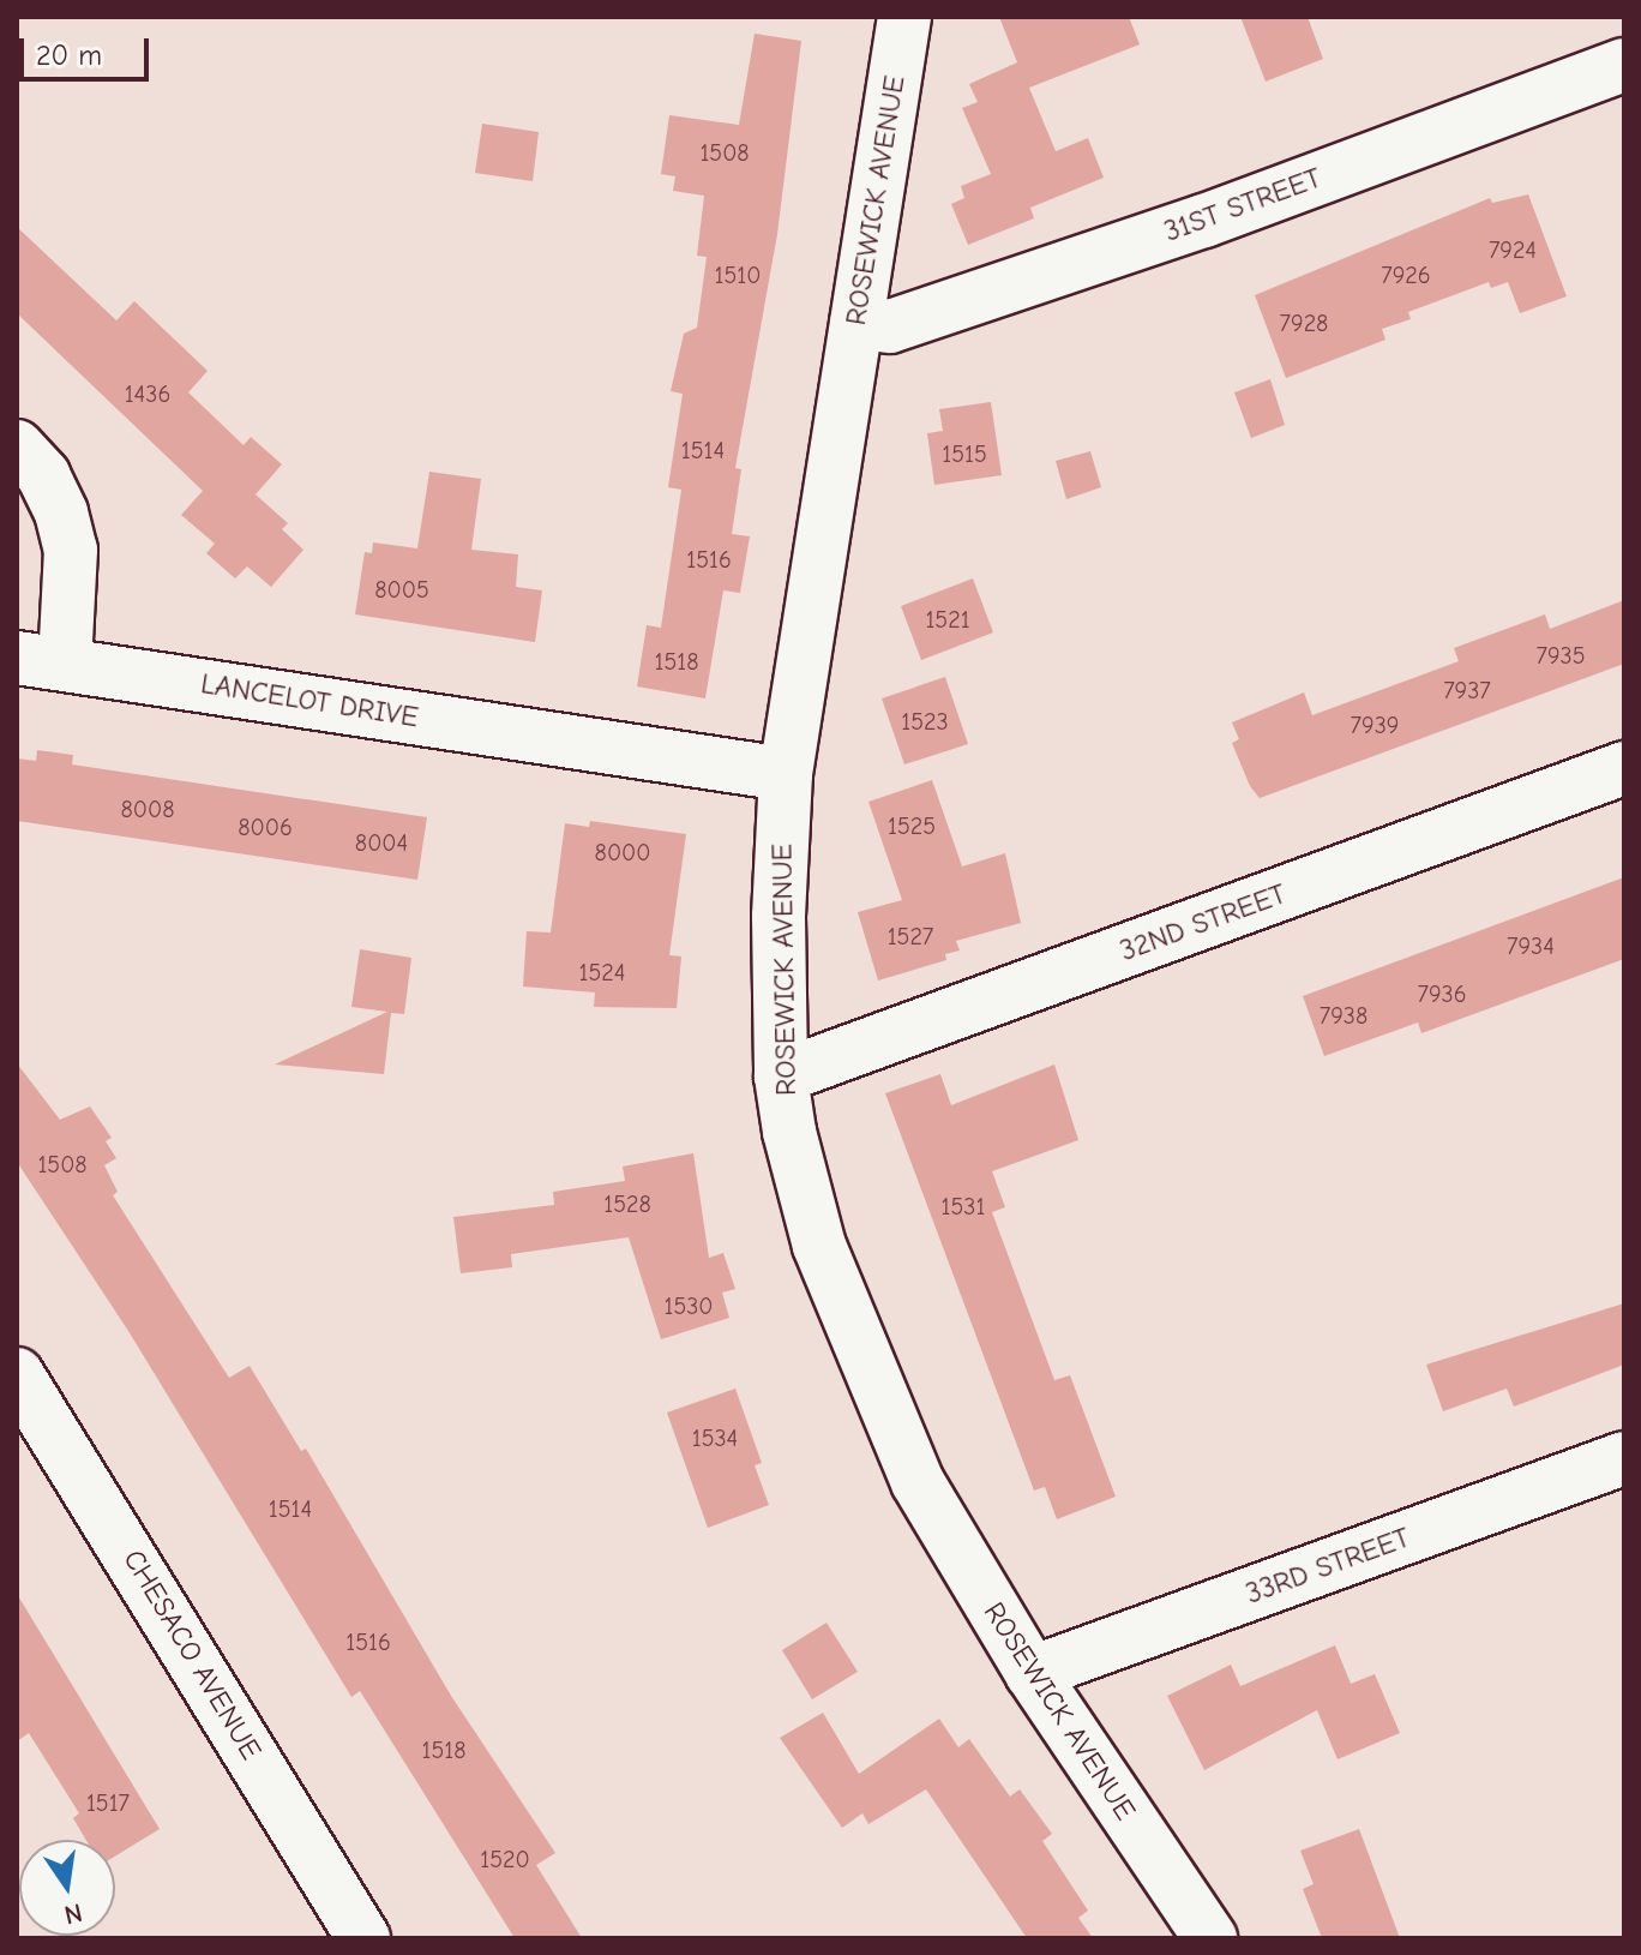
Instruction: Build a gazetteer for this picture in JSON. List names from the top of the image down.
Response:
{
  "streets": {
    "street": [
      "ROSEWICK AVENUE",
      "31ST STREET",
      "LANCELOT DRIVE",
      "32ND STREET",
      "33RD STREET",
      "CHESACO AVENUE"
    ]
  },
  "crossings": [
    ["ROSEWICK AVENUE", "31ST STREET"],
    ["ROSEWICK AVENUE", "LANCELOT DRIVE"],
    ["ROSEWICK AVENUE", "32ND STREET"],
    ["ROSEWICK AVENUE", "33RD STREET"]
  ],
  "house_numbers": [
    "1508",
    "7924",
    "1510",
    "7926",
    "7928",
    "1436",
    "1514",
    "1515",
    "1516",
    "8005",
    "1521",
    "7935",
    "1518",
    "7937",
    "1523",
    "7939",
    "8008",
    "1525",
    "8006",
    "8004",
    "8000",
    "1527",
    "7934",
    "1524",
    "7936",
    "7938",
    "1508",
    "1528",
    "1531",
    "1530",
    "1534",
    "1514",
    "1516",
    "1518",
    "1517",
    "1520"
  ],
  "scale_bar": "20 m",
  "north": "bottom"
}
